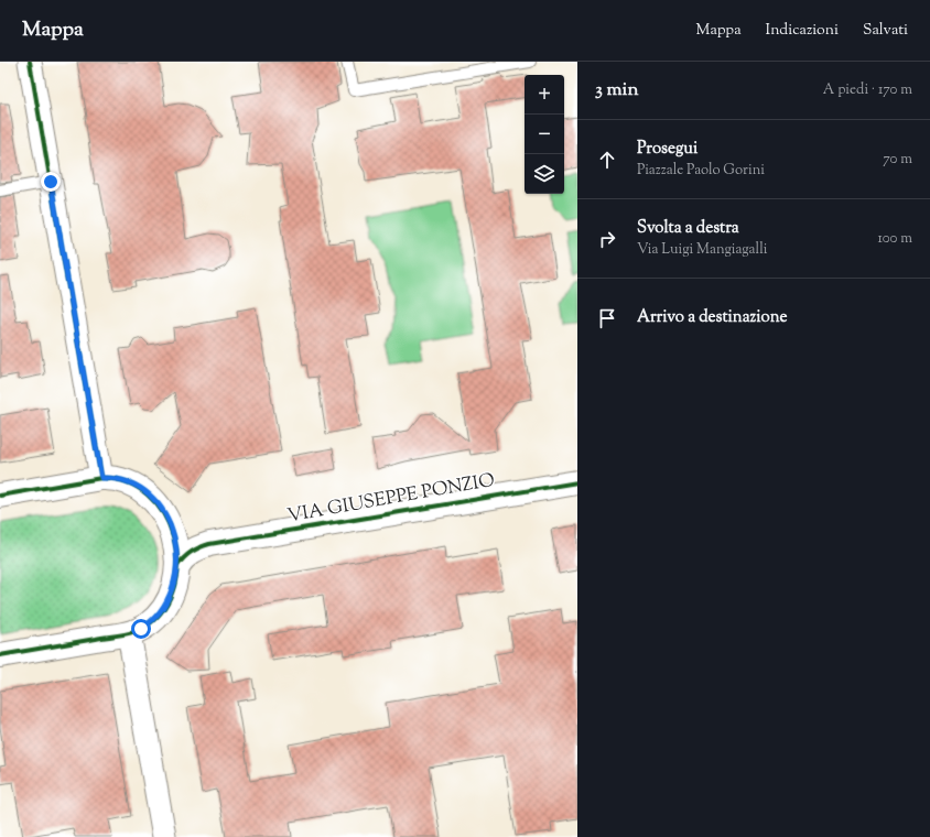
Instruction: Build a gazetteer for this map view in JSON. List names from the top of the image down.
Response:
{
  "streets": {
    "street": ["VIA GIUSEPPE PONZIO"]
  },
  "page": {
    "header": "Mappa",
    "nav": ["Mappa", "Indicazioni", "Salvati"],
    "heading": ["3 min", "A piedi · 170 m"],
    "map_buttons": ["+", "−"],
    "list": [
      ["Prosegui", "Piazzale Paolo Gorini", "70 m"],
      ["Svolta a destra", "Via Luigi Mangiagalli", "100 m"],
      "Arrivo a destinazione"
    ]
  }
}
